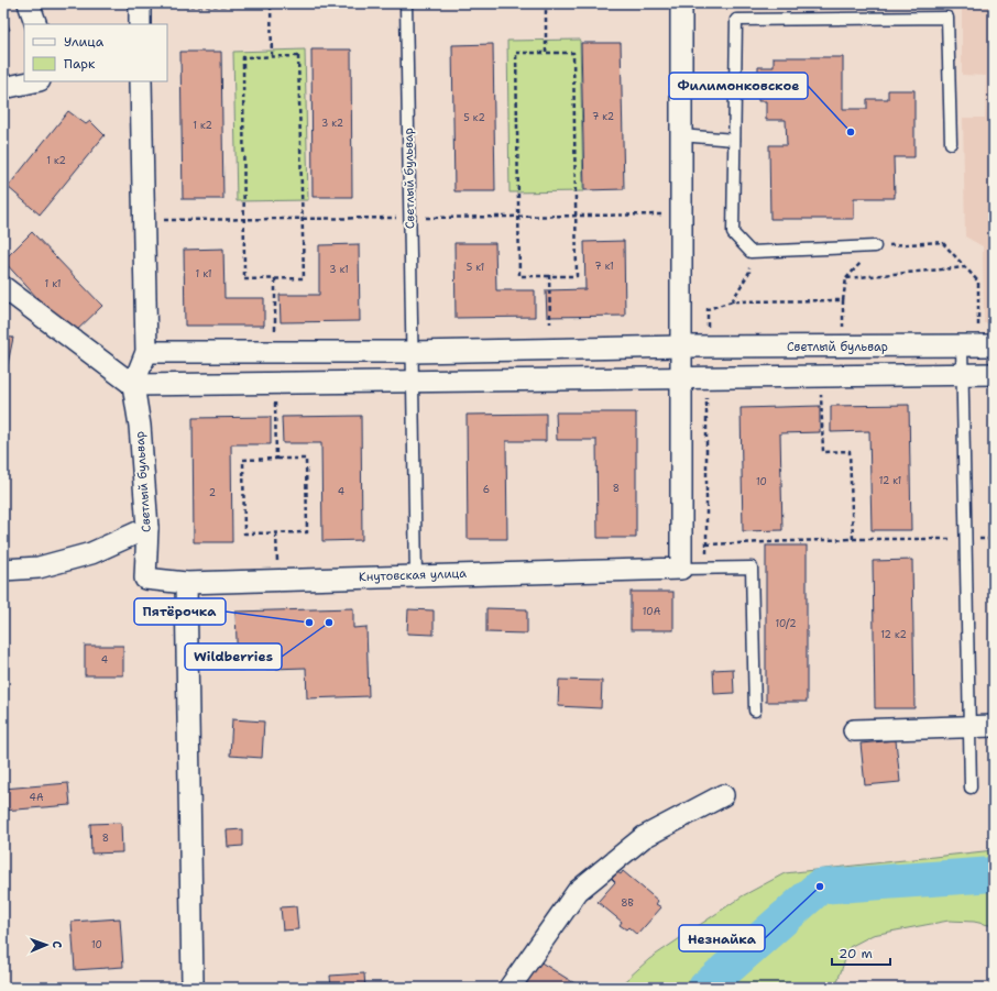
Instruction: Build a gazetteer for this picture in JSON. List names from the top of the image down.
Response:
{
  "streets": {
    "street": ["Светлый бульвар", "Кнутовская улица"]
  },
  "crossings": [
    ["Светлый бульвар", "Кнутовская улица"]
  ],
  "places": [
    "Филимонковское",
    "Пятёрочка",
    "Wildberries",
    "Незнайка"
  ],
  "house_numbers": [
    "7 к2",
    "5 к2",
    "3 к2",
    "1 к2",
    "1 к2",
    "7 к1",
    "5 к1",
    "3 к1",
    "1 к1",
    "1 к1",
    "12 к1",
    "10",
    "8",
    "6",
    "4",
    "2",
    "10А",
    "10/2",
    "12 к2",
    "4",
    "4А",
    "8",
    "8В",
    "10"
  ],
  "legend": ["Улица", "Парк"],
  "scale_bar": "20 m",
  "north": "right"
}
